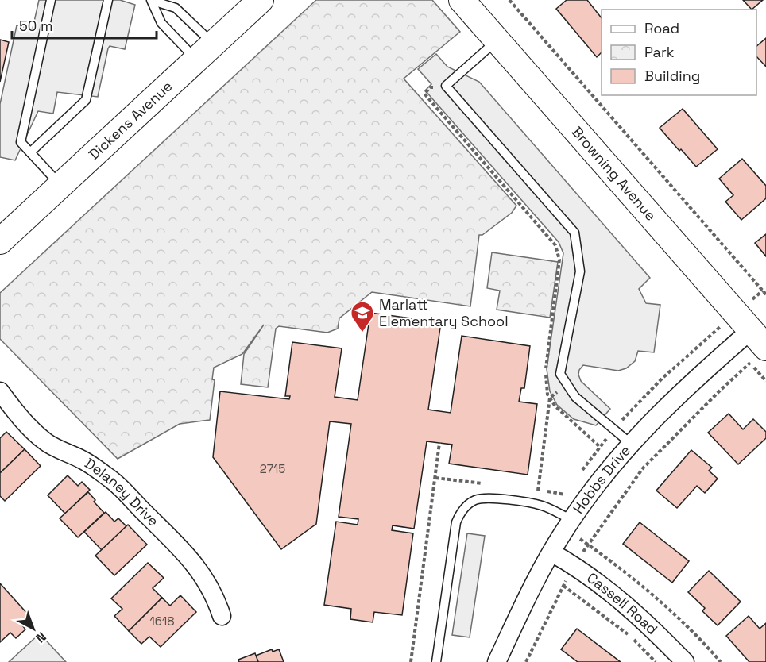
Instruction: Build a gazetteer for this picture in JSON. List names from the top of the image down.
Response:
{
  "streets": {
    "street": [
      "Dickens Avenue",
      "Browning Avenue",
      "Hobbs Drive",
      "Delaney Drive",
      "Cassell Road"
    ]
  },
  "crossings": [
    ["Browning Avenue", "Hobbs Drive"],
    ["Hobbs Drive", "Cassell Road"]
  ],
  "places": {
    "school or university": ["Marlatt Elementary School"]
  },
  "house_numbers": ["2715", "1618"],
  "legend": ["Road", "Park", "Building"],
  "scale_bar": "50 m",
  "north": "bottom right"
}
